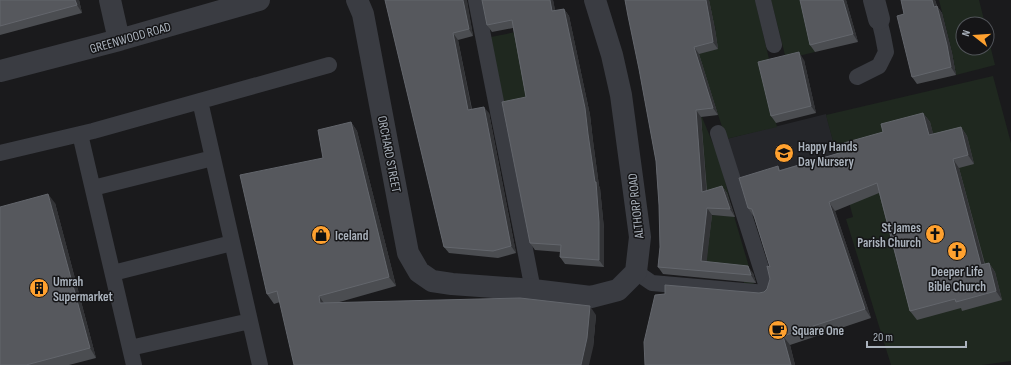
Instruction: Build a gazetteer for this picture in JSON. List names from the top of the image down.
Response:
{
  "streets": {
    "street": ["GREENWOOD ROAD", "ORCHARD STREET", "ALTHORP ROAD"]
  },
  "places": {
    "school or university": ["Happy Hands Day Nursery"],
    "church": ["St James Parish Church", "Deeper Life Bible Church"],
    "shop": ["Iceland"],
    "building": ["Umrah Supermarket"],
    "cafe": ["Square One"]
  },
  "scale_bar": "20 m",
  "north": "left"
}
